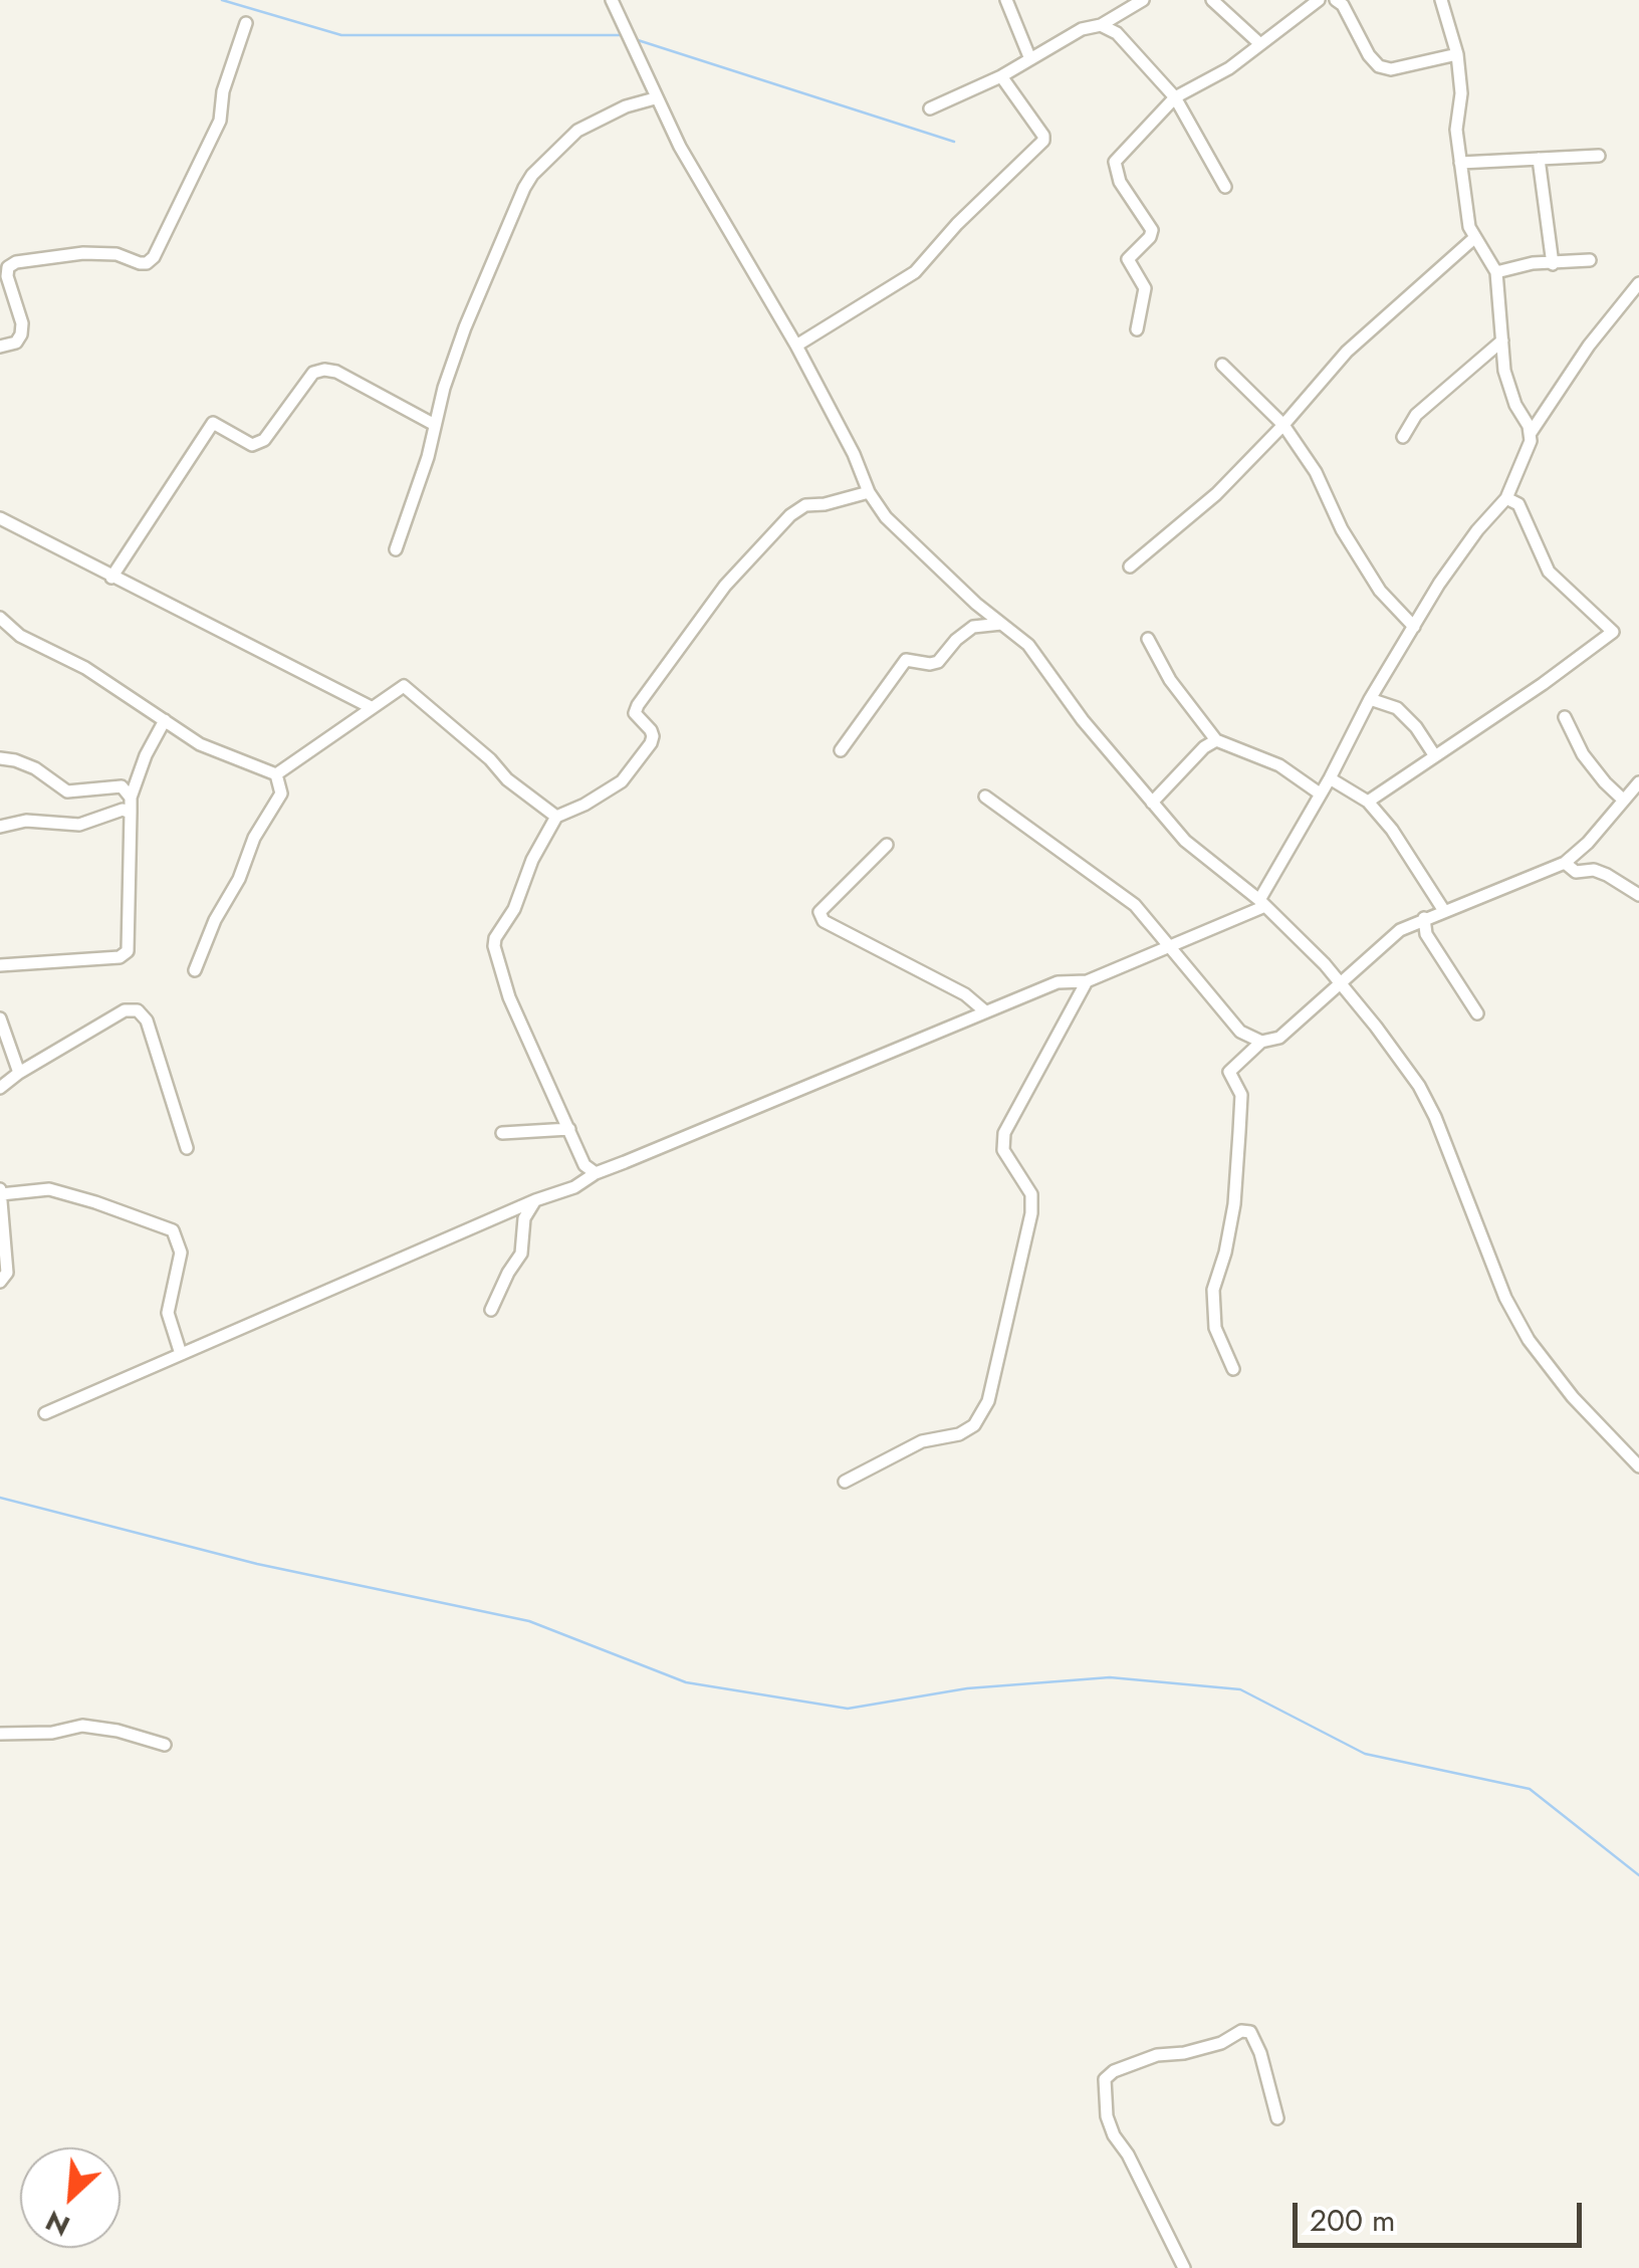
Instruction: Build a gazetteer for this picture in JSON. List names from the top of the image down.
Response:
{
  "scale_bar": "200 m",
  "north": "bottom left"
}
